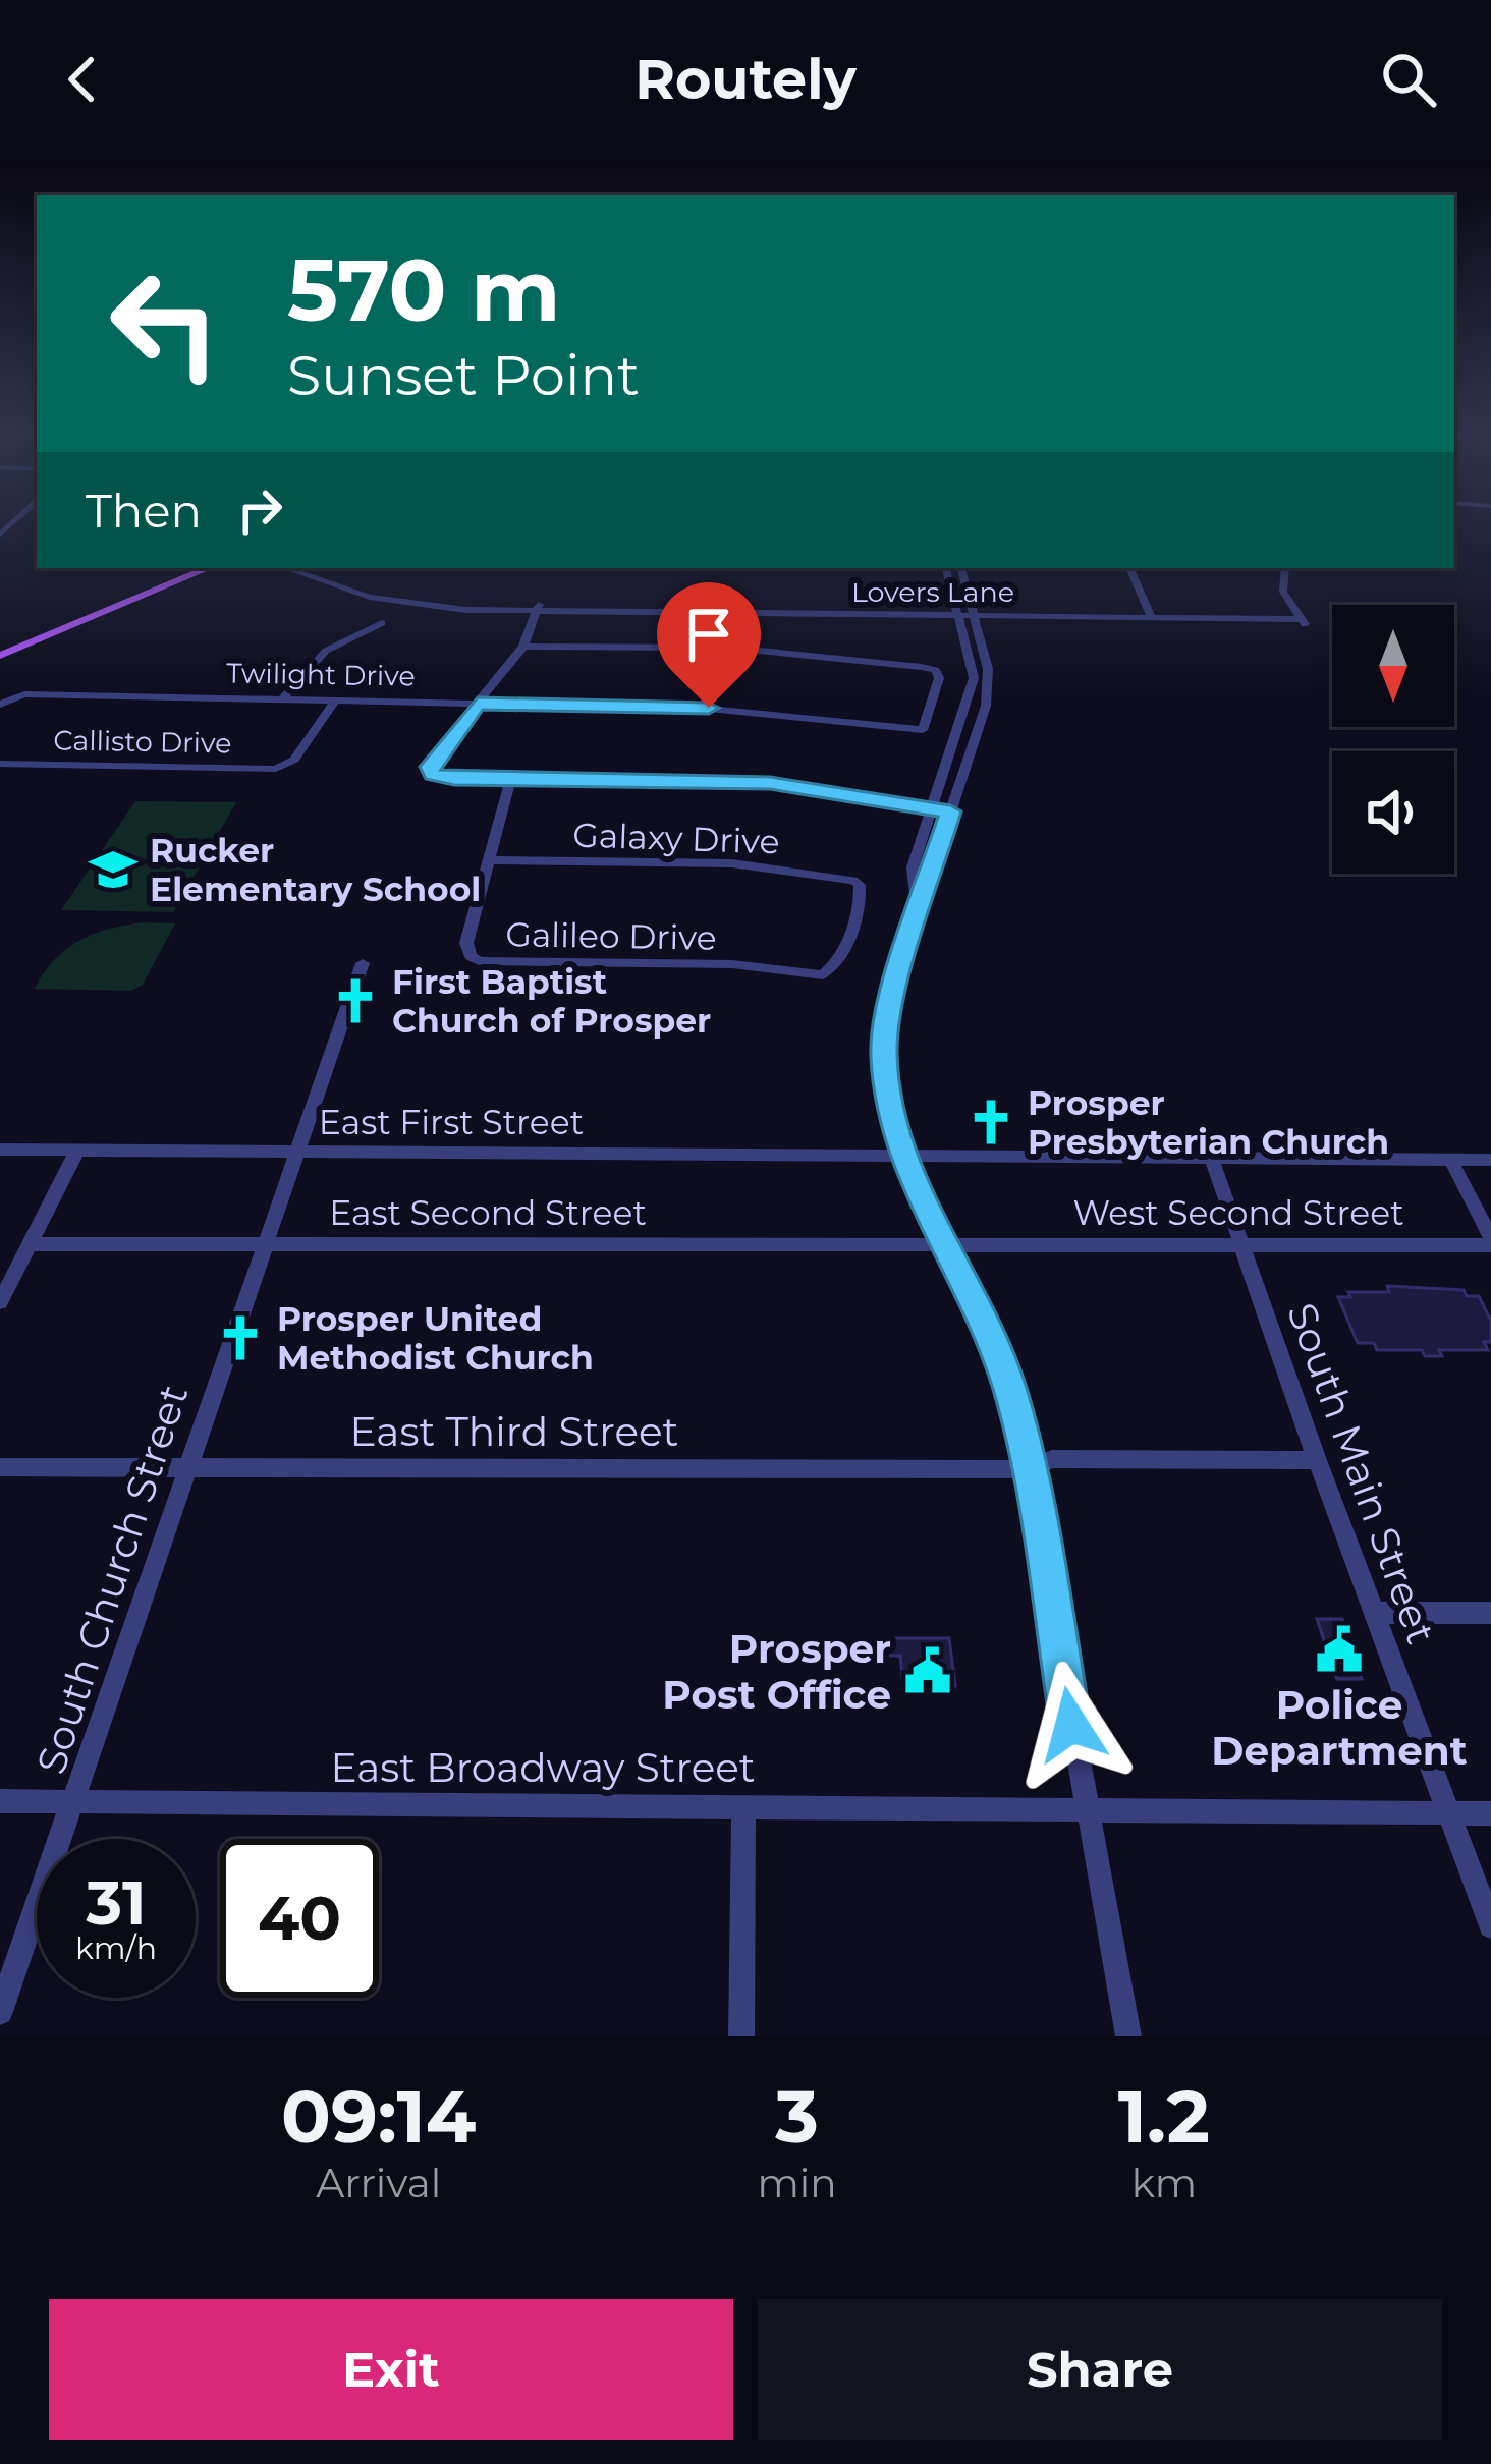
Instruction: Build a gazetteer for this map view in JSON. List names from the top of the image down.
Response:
{
  "streets": {
    "street": [
      "Lovers Lane",
      "Twilight Drive",
      "Callisto Drive",
      "Galaxy Drive",
      "Galileo Drive",
      "East First Street",
      "East Second Street",
      "West Second Street",
      "East Third Street",
      "South Main Street",
      "South Church Street",
      "East Broadway Street"
    ]
  },
  "crossings": [
    ["Twilight Drive", "Callisto Drive"],
    ["Galaxy Drive", "Galileo Drive"],
    ["East First Street", "South Main Street"],
    ["East First Street", "South Church Street"],
    ["East Second Street", "West Second Street"],
    ["East Second Street", "South Church Street"],
    ["West Second Street", "South Main Street"],
    ["East Third Street", "South Main Street"],
    ["East Third Street", "South Church Street"],
    ["South Main Street", "East Broadway Street"],
    ["South Church Street", "East Broadway Street"]
  ],
  "places": {
    "school or university": ["Rucker Elementary School"],
    "church": ["First Baptist Church of Prosper", "Prosper Presbyterian Church", "Prosper United Methodist Church"],
    "public building": ["Police Department", "Prosper Post Office"]
  },
  "north": "bottom",
  "page": {
    "header": "Routely",
    "turn": ["570 m", "Sunset Point"],
    "then": "Then",
    "speed": "31 km/h",
    "limit": "40",
    "eta": [
      "09:14",
      "Arrival",
      "3",
      "min",
      "1.2",
      "km"
    ],
    "buttons": ["Exit", "Share"]
  }
}
